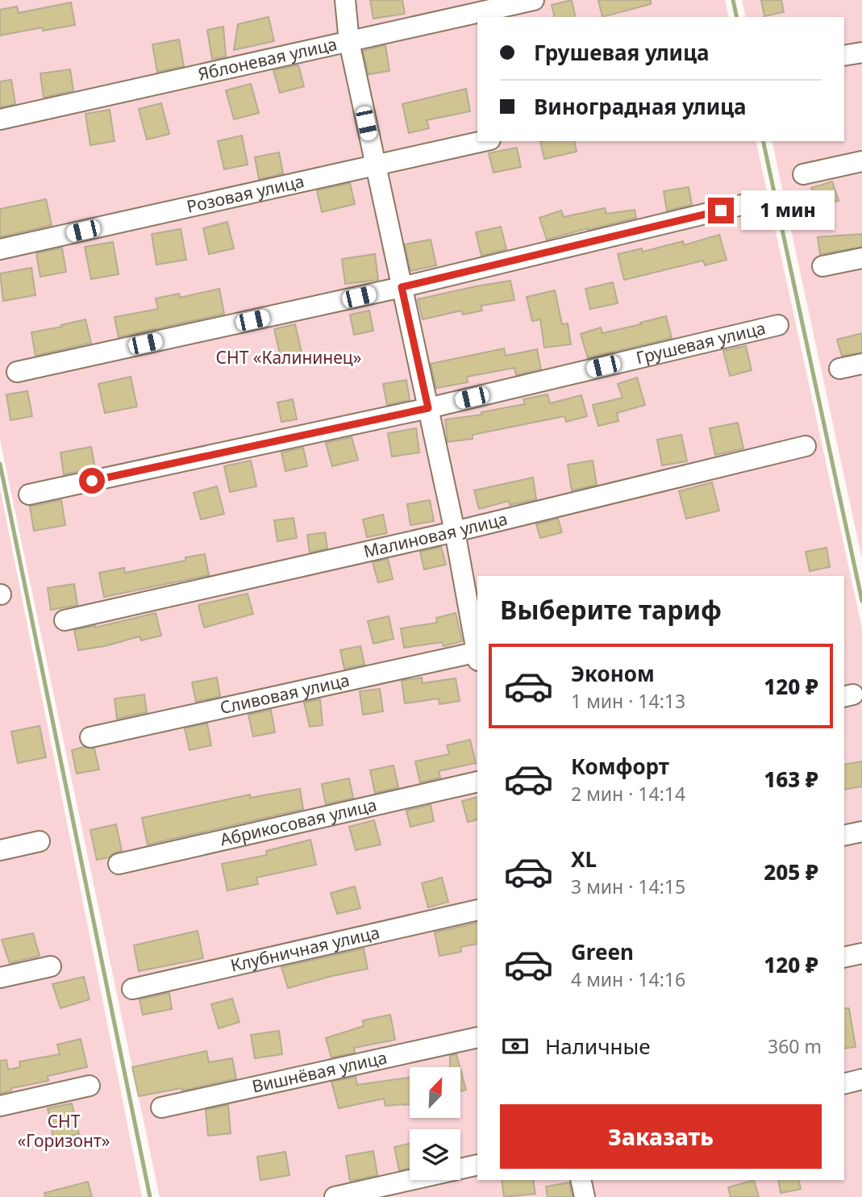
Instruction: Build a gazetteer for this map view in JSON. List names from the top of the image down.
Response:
{
  "streets": {
    "street": [
      "Яблоневая улица",
      "Розовая улица",
      "Грушевая улица",
      "Малиновая улица",
      "Сливовая улица",
      "Абрикосовая улица",
      "Клубничная улица",
      "Вишнёвая улица"
    ]
  },
  "parks": ["СНТ «Калининец»", "СНТ «Горизонт»"],
  "north": "top right",
  "page": {
    "banner": ["Грушевая улица", "Виноградная улица"],
    "bubble": "1 мин",
    "heading": "Выберите тариф",
    "list": [
      {
        "name": "Эконом",
        "note": "1 мин · 14:13",
        "value": "120 ₽"
      },
      {
        "name": "Комфорт",
        "note": "2 мин · 14:14",
        "value": "163 ₽"
      },
      {
        "name": "XL",
        "note": "3 мин · 14:15",
        "value": "205 ₽"
      },
      {
        "name": "Green",
        "note": "4 мин · 14:16",
        "value": "120 ₽"
      }
    ],
    "pay": ["Наличные", "360 m"],
    "buttons": "Заказать"
  }
}
